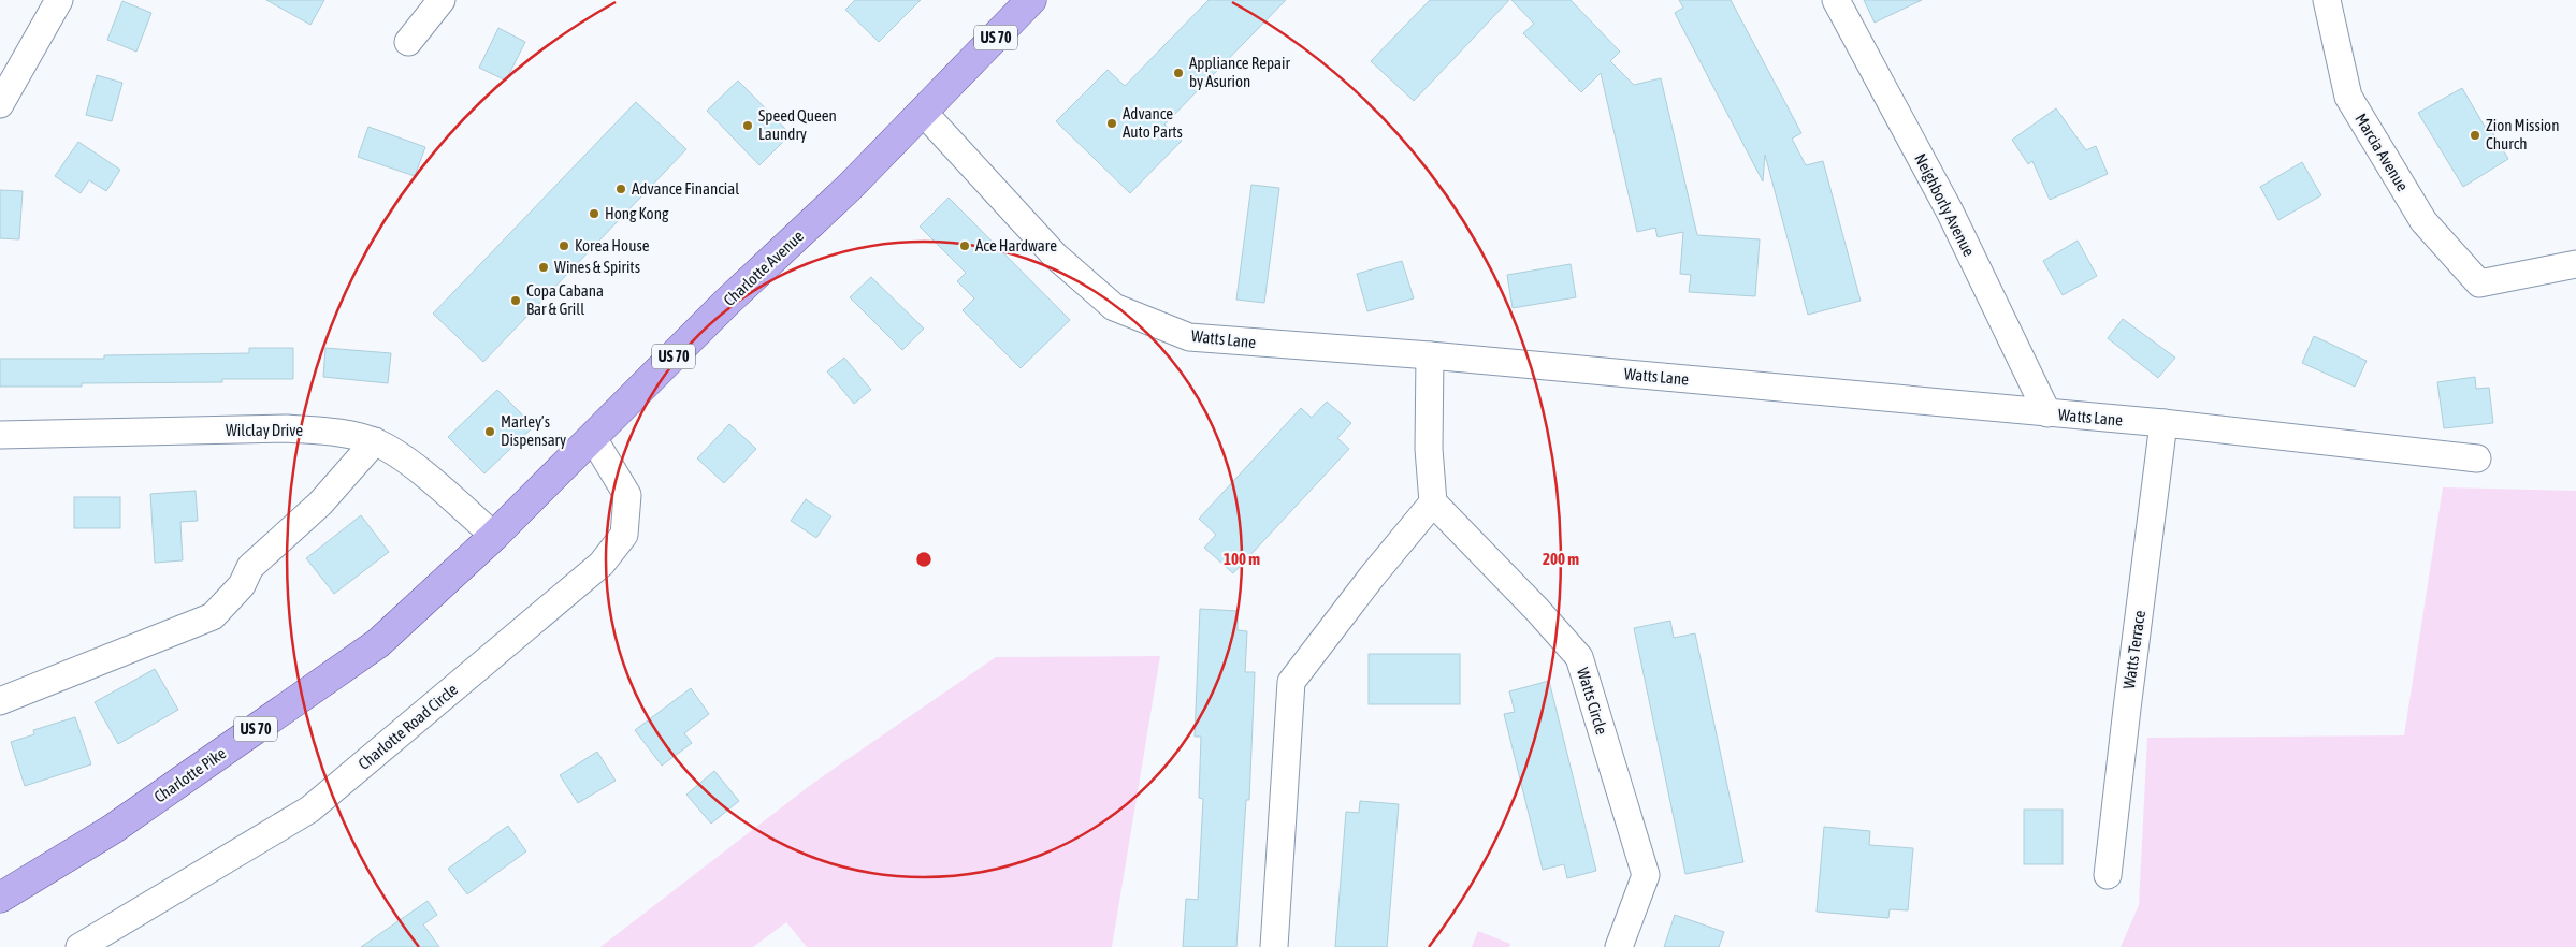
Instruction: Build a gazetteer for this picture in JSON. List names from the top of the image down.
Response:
{
  "streets": {
    "main road": ["US 70", "Charlotte Avenue", "Charlotte Pike"],
    "street": [
      "Marcia Avenue",
      "Neighborly Avenue",
      "Watts Lane",
      "Wilclay Drive",
      "Watts Terrace",
      "Watts Circle",
      "Charlotte Road Circle"
    ]
  },
  "crossings": [
    ["Neighborly Avenue", "Watts Lane"],
    ["Charlotte Avenue", "Watts Lane"],
    ["Charlotte Avenue", "Wilclay Drive"],
    ["Charlotte Avenue", "Charlotte Road Circle"],
    ["Charlotte Avenue", "Charlotte Pike"],
    ["Watts Lane", "Watts Terrace"],
    ["Wilclay Drive", "Charlotte Pike"]
  ],
  "places": [
    "Appliance Repair by Asurion",
    "Advance Auto Parts",
    "Speed Queen Laundry",
    "Zion Mission Church",
    "Advance Financial",
    "Hong Kong",
    "Korea House",
    "Ace Hardware",
    "Wines & Spirits",
    "Copa Cabana Bar & Grill",
    "Marley’s Dispensary"
  ],
  "rings": ["100 m", "200 m"]
}
